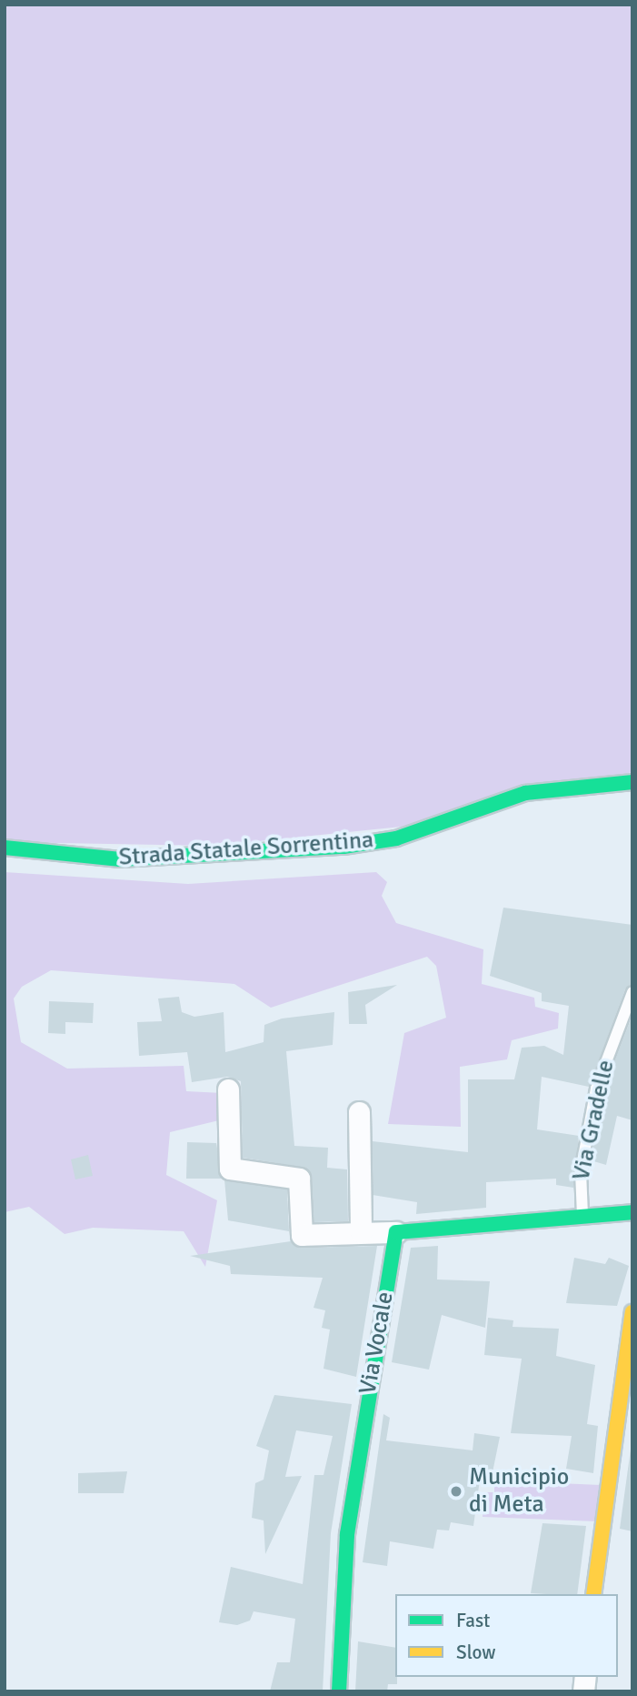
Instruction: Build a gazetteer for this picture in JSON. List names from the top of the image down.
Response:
{
  "streets": {
    "street": ["Strada Statale Sorrentina", "Via Vocale"],
    "lane": ["Via Gradelle"]
  },
  "places": ["Municipio di Meta"],
  "legend": ["Fast", "Slow"]
}
